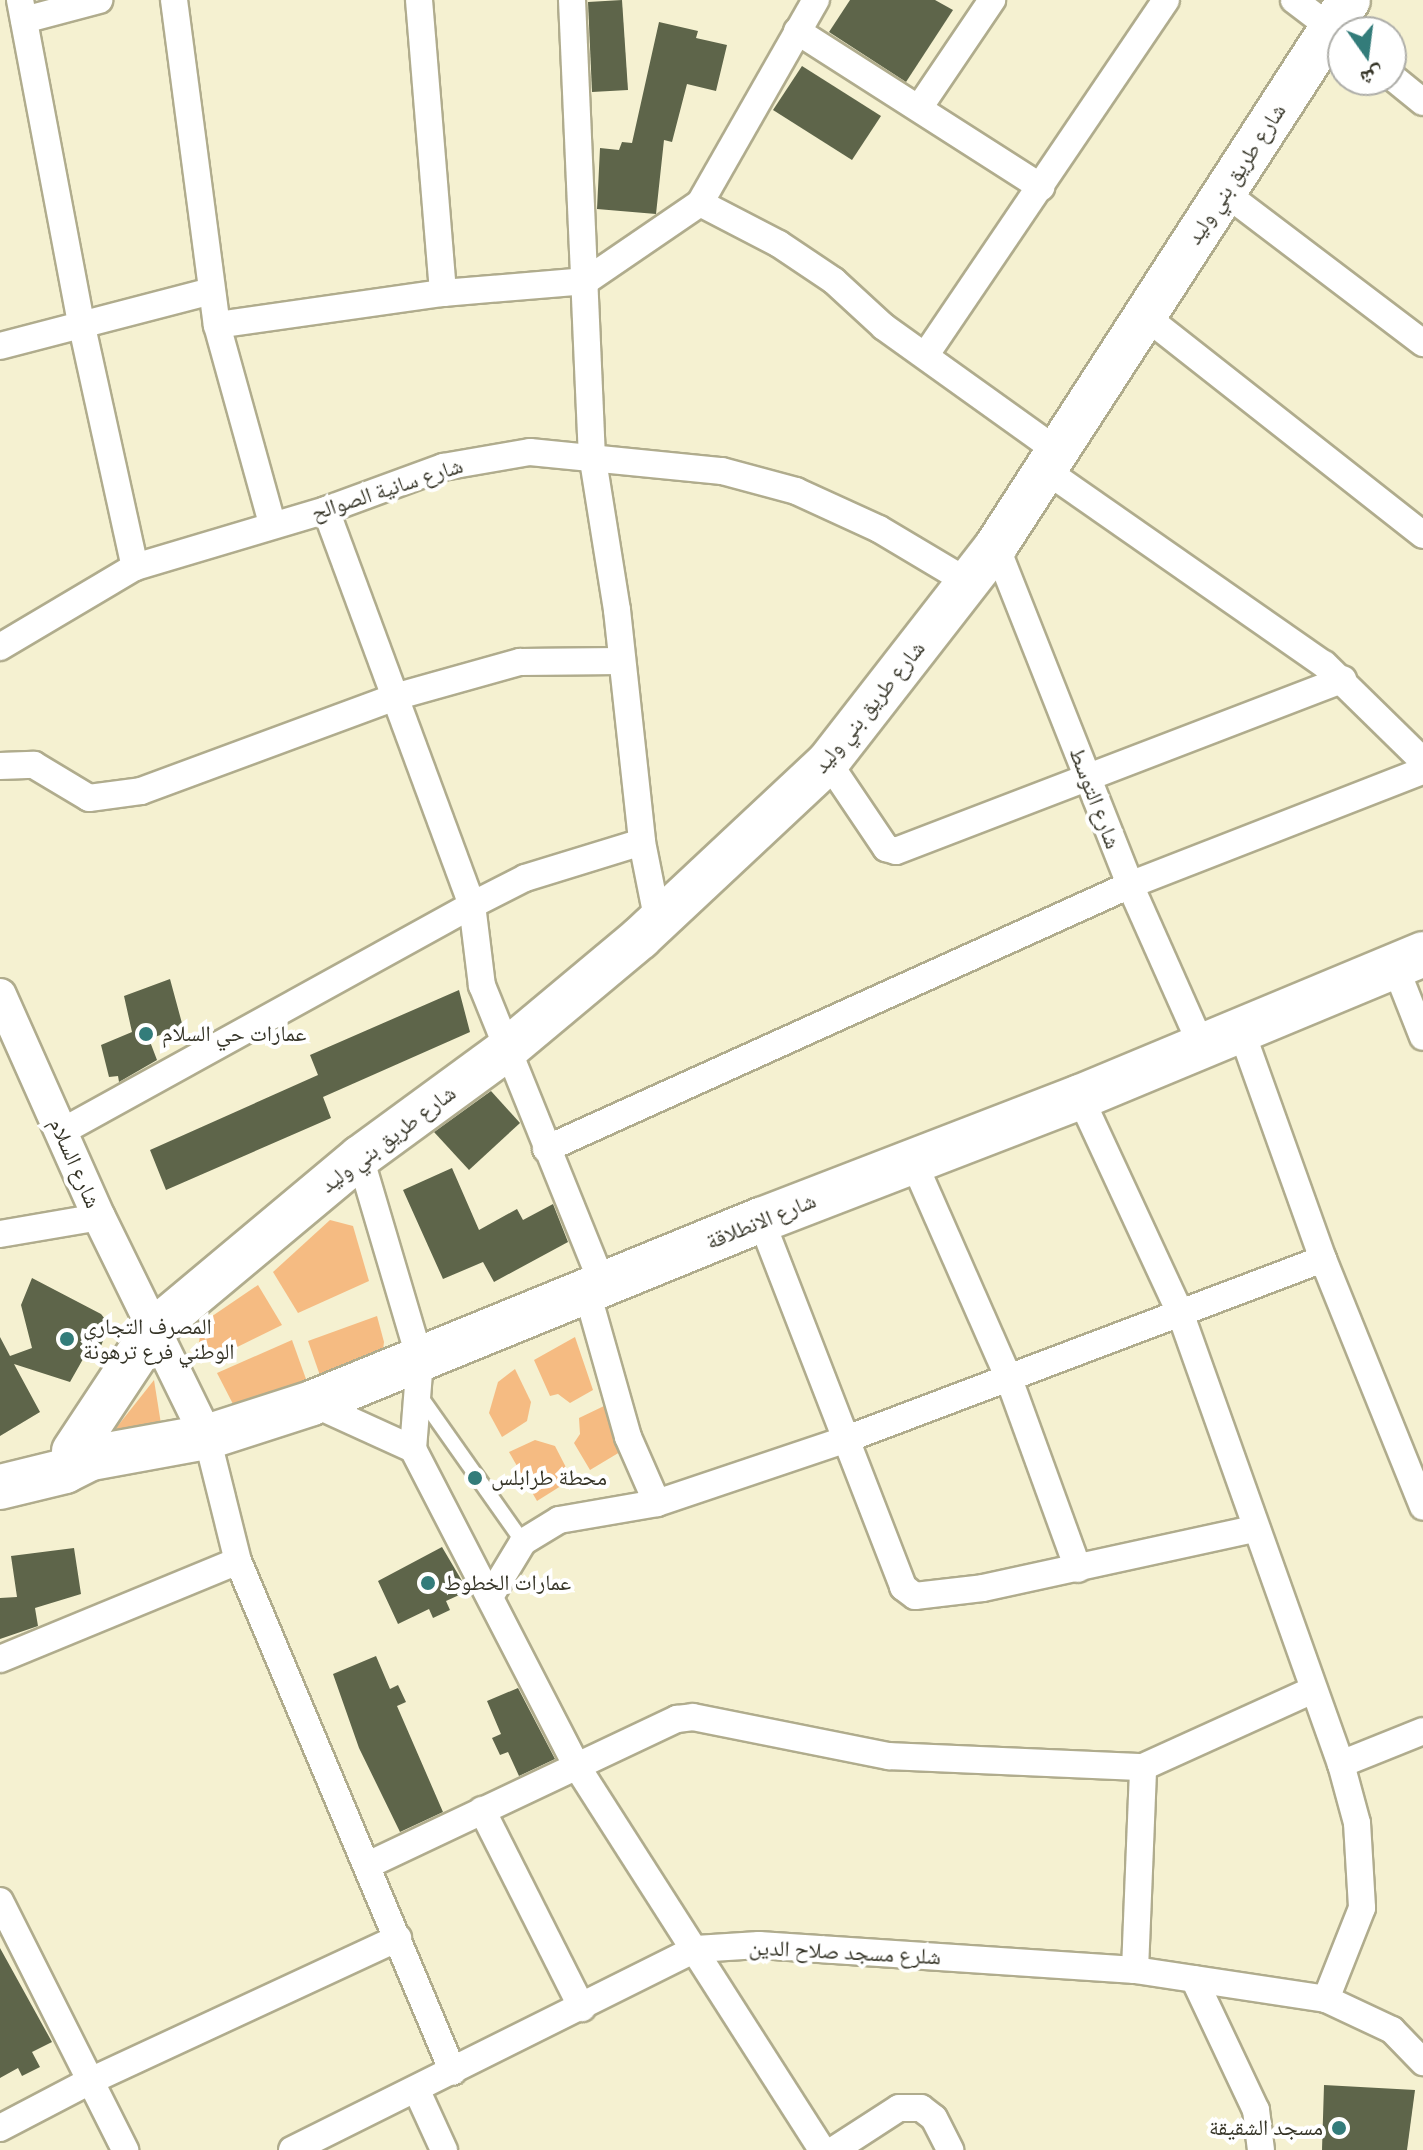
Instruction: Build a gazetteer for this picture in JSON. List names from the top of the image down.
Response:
{
  "streets": {
    "highway": ["شارع الانطلاقة"],
    "main road": ["شارع طريق بني وليد"],
    "street": [
      "شارع سانية الصوالح",
      "شارع التوسط",
      "شارع السلام",
      "شلرع مسجد صلاح الدين"
    ]
  },
  "crossings": [
    ["شارع طريق بني وليد", "شارع سانية الصوالح"],
    ["شارع طريق بني وليد", "شارع التوسط"],
    ["شارع طريق بني وليد", "شارع السلام"],
    ["شارع طريق بني وليد", "شارع الانطلاقة"],
    ["شارع التوسط", "شارع الانطلاقة"],
    ["شارع السلام", "شارع الانطلاقة"]
  ],
  "places": [
    "عمارات حي السلام",
    "المصرف التجاري الوطني فرع ترهونة",
    "محطة طرابلس",
    "عمارات الخطوط",
    "مسجد الشقيقة"
  ],
  "north": "bottom"
}
